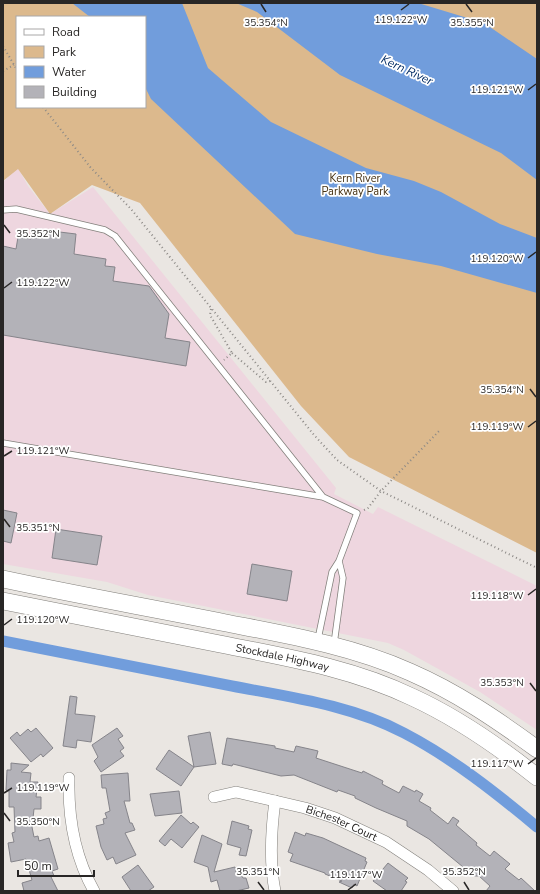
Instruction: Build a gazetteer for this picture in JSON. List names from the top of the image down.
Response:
{
  "streets": {
    "main road": ["Stockdale Highway"],
    "street": ["Bichester Court"]
  },
  "water": ["Kern River"],
  "parks": ["Kern River Parkway Park"],
  "legend": [
    "Road",
    "Park",
    "Water",
    "Building"
  ],
  "scale_bar": "50 m",
  "coordinates": [
    "119.122°W",
    "35.354°N",
    "35.355°N",
    "119.121°W",
    "35.352°N",
    "119.120°W",
    "119.119°W",
    "35.351°N",
    "119.118°W",
    "35.353°N",
    "119.117°W",
    "35.350°N"
  ]
}
